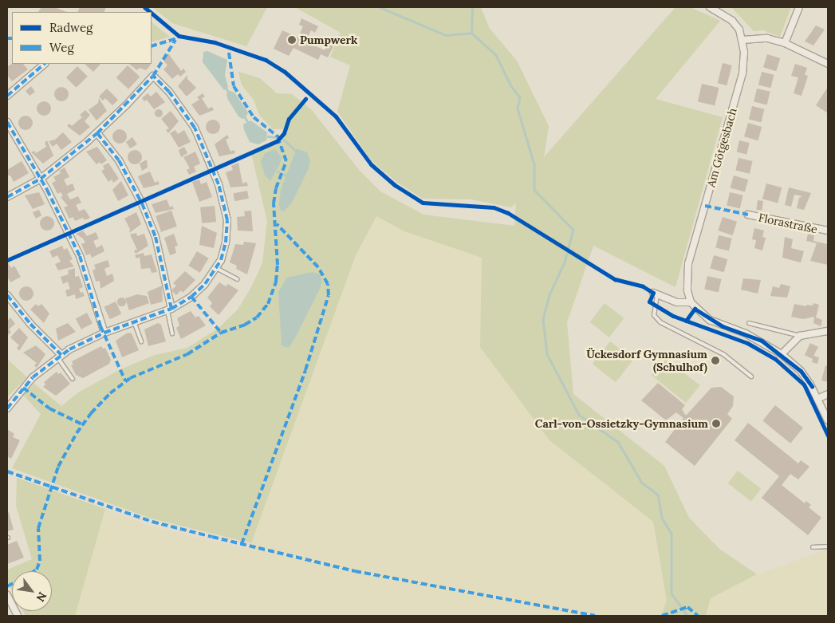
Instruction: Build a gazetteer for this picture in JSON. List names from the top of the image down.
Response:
{
  "streets": {
    "street": ["Am Götgesbach", "Florastraße"]
  },
  "places": ["Pumpwerk", "Ückesdorf Gymnasium (Schulhof)", "Carl-von-Ossietzky-Gymnasium"],
  "legend": ["Radweg", "Weg"],
  "north": "bottom right"
}
